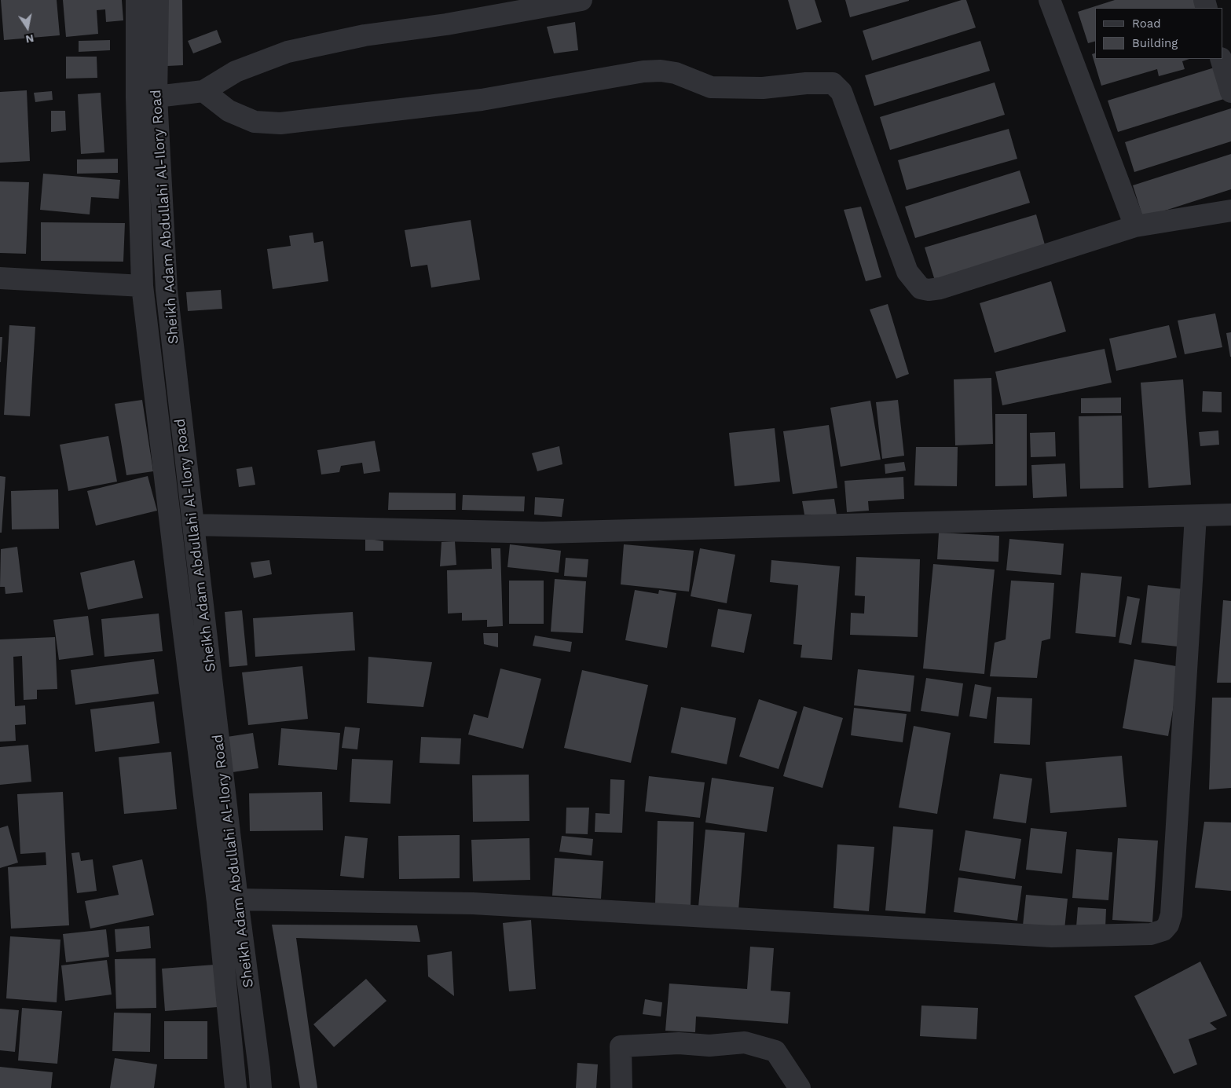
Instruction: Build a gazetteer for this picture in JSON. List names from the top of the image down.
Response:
{
  "streets": {
    "street": ["Sheikh Adam Abdullahi Al-Ilory Road"]
  },
  "legend": ["Road", "Building"],
  "north": "bottom"
}
